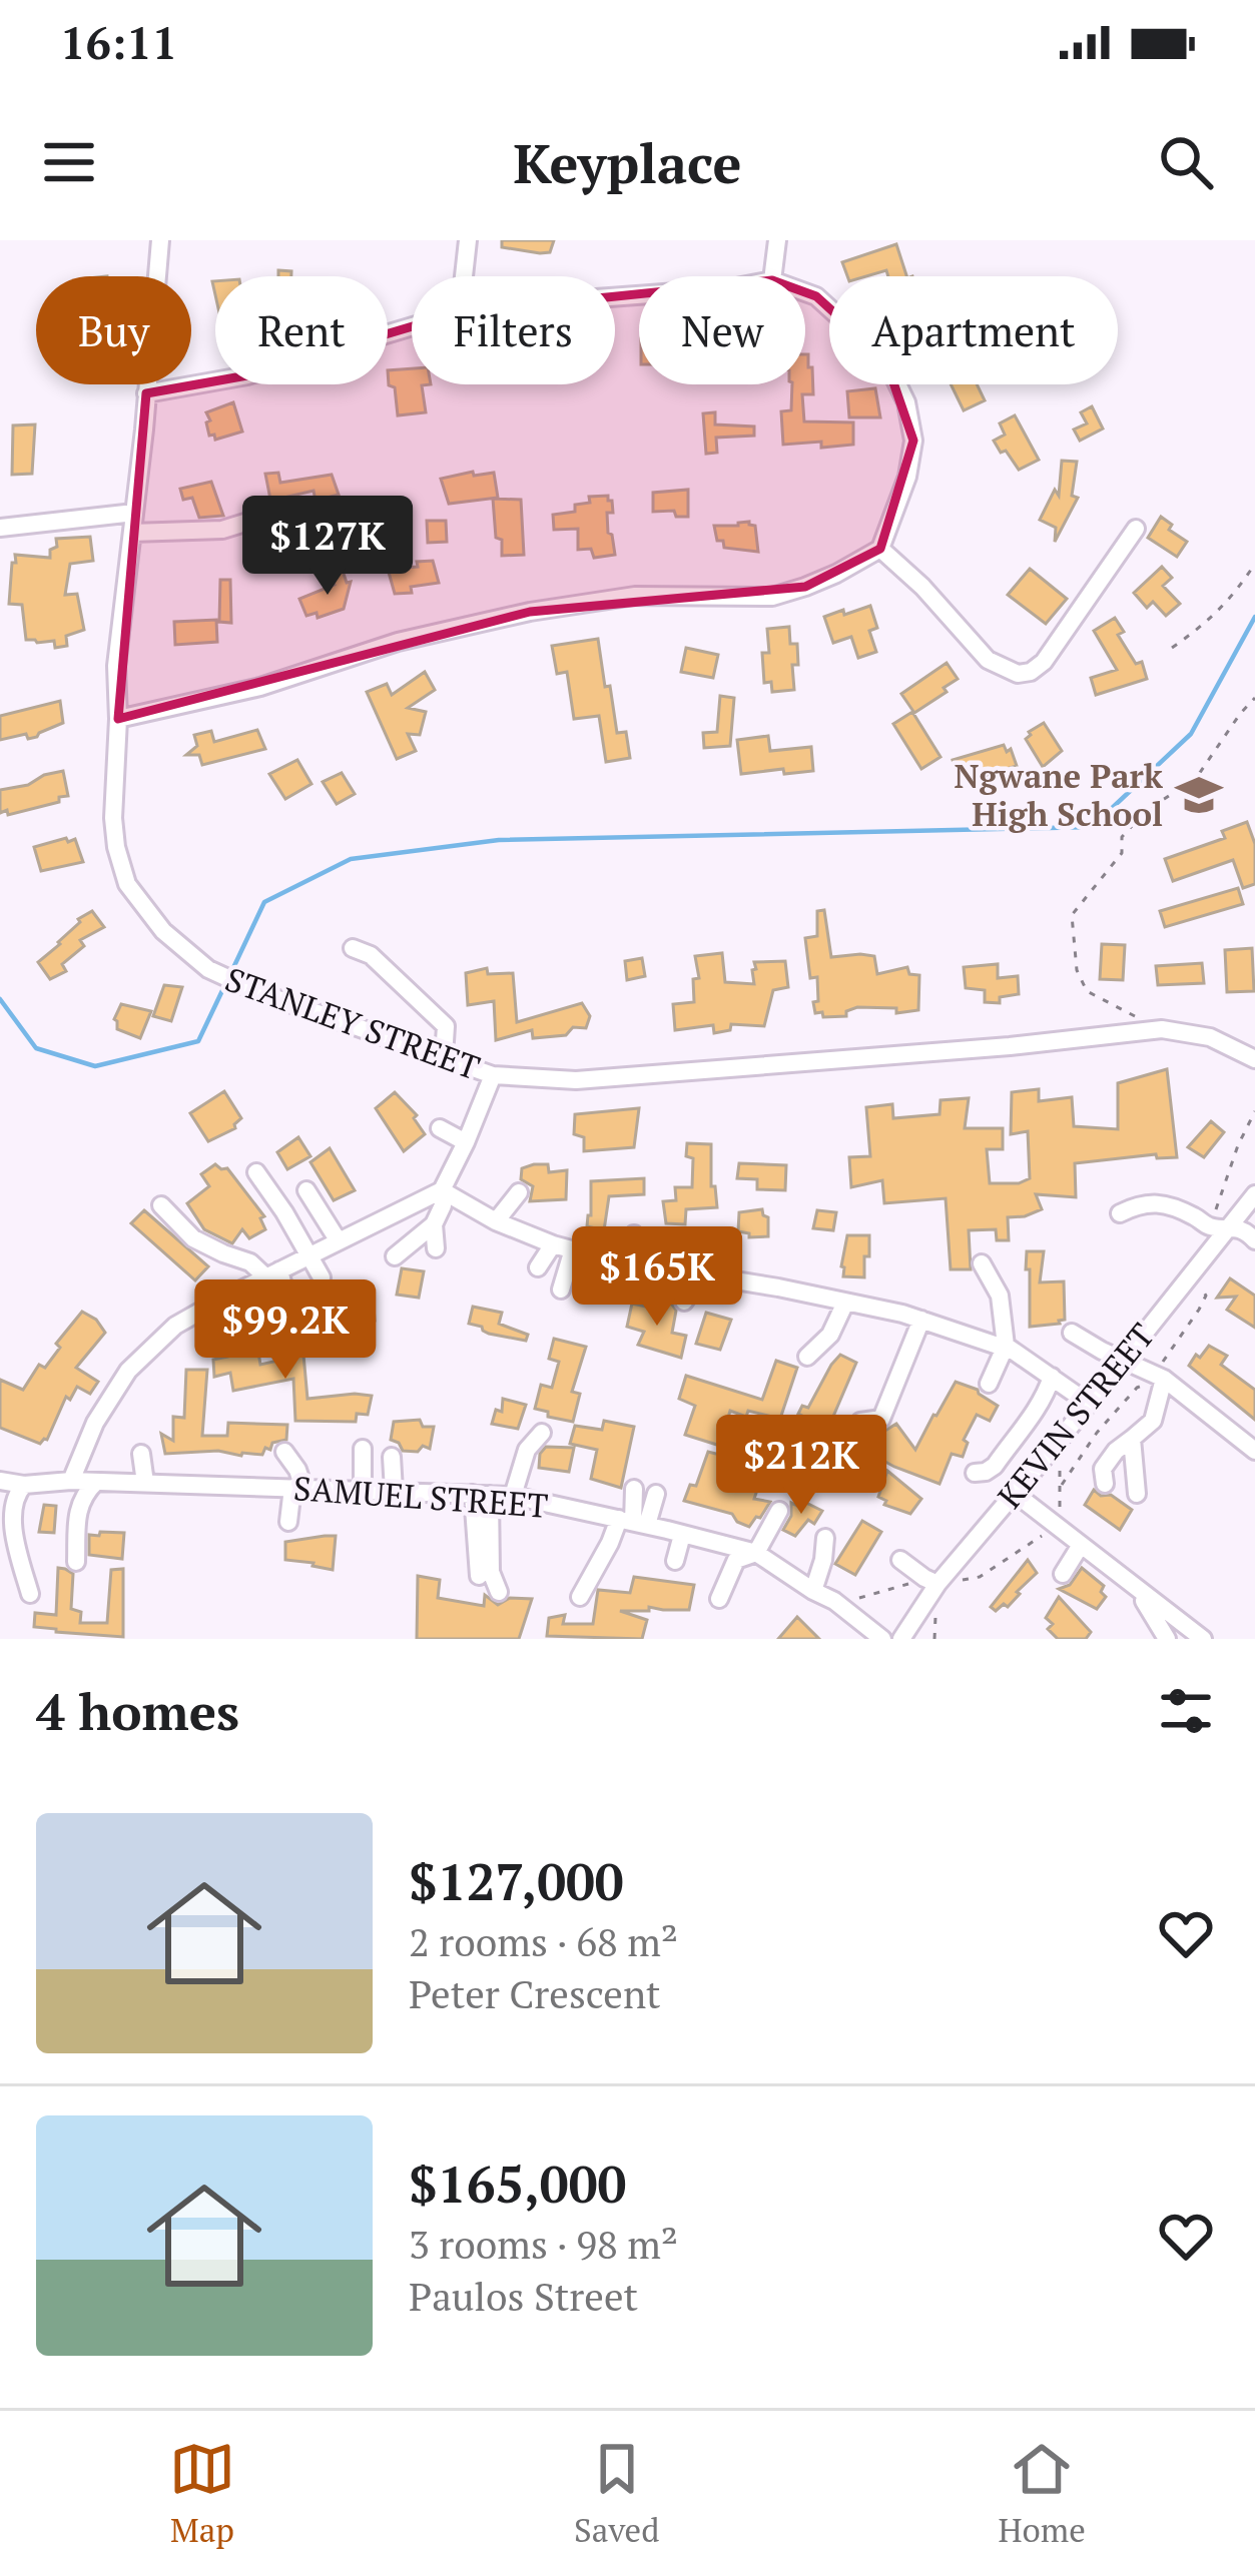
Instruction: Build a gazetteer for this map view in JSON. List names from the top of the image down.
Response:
{
  "streets": {
    "street": ["STANLEY STREET", "KEVIN STREET", "SAMUEL STREET"]
  },
  "places": {
    "school or university": ["Ngwane Park High School"]
  },
  "page": {
    "status": "16:11",
    "header": "Keyplace",
    "chip": [
      "Buy",
      "Rent",
      "Filters",
      "New",
      "Apartment"
    ],
    "price": [
      "$127K",
      "$165K",
      "$99.2K",
      "$212K"
    ],
    "heading": "4 homes",
    "list": [
      {
        "name": "$127,000",
        "note": "2 rooms · 68 m² · Peter Crescent"
      },
      {
        "name": "$165,000",
        "note": "3 rooms · 98 m² · Paulos Street"
      }
    ],
    "tabs": ["Map", "Saved", "Home"]
  }
}
